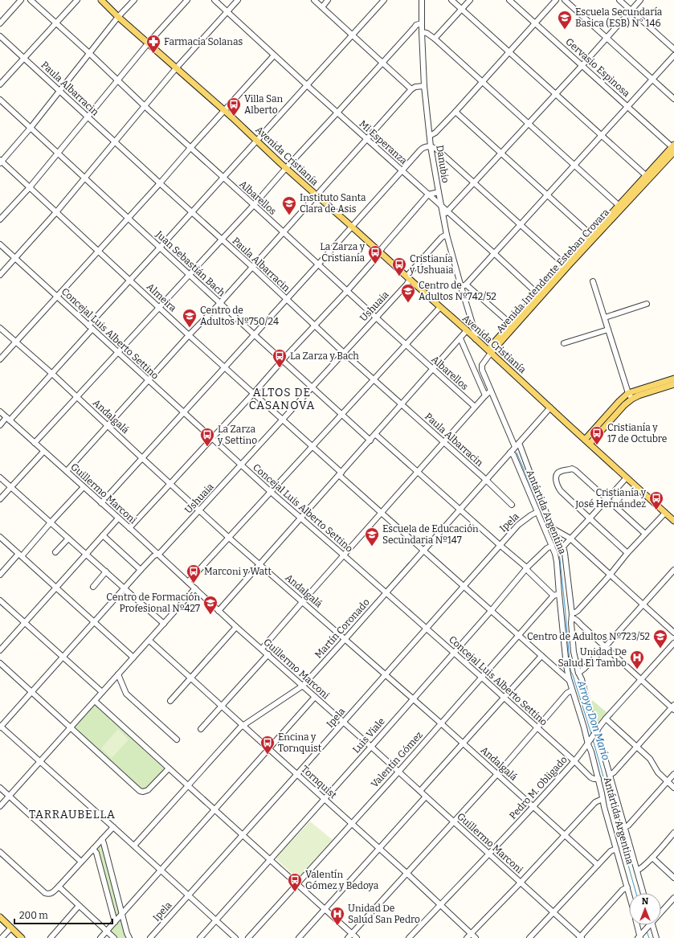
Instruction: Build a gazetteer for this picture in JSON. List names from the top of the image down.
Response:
{
  "streets": {
    "main road": ["Avenida Cristianía", "Avenida Intendente Esteban Crovara"],
    "street": [
      "Gervasio Espinosa",
      "Paula Albarracin",
      "Mi Esperanza",
      "Danubio",
      "Albarellos",
      "Juan Sebastián Bach",
      "Almeira",
      "Ushuaia",
      "Concejal Luis Alberto Settino",
      "Andalgalá",
      "Guillermo Marconi",
      "Antártida Argentina",
      "Ipela",
      "Martín Coronado",
      "Luis Viale",
      "Valentín Gómez",
      "Tornquist",
      "Pedro M. Obligado"
    ]
  },
  "crossings": [
    ["Gervasio Espinosa", "Avenida Intendente Esteban Crovara"],
    ["Paula Albarracin", "Ushuaia"],
    ["Paula Albarracin", "Martín Coronado"],
    ["Mi Esperanza", "Danubio"],
    ["Mi Esperanza", "Avenida Intendente Esteban Crovara"],
    ["Avenida Cristianía", "Danubio"],
    ["Avenida Cristianía", "Avenida Intendente Esteban Crovara"],
    ["Avenida Cristianía", "Ushuaia"],
    ["Avenida Cristianía", "Martín Coronado"],
    ["Danubio", "Ushuaia"],
    ["Albarellos", "Ushuaia"],
    ["Juan Sebastián Bach", "Ushuaia"],
    ["Almeira", "Ushuaia"],
    ["Almeira", "Antártida Argentina"],
    ["Almeira", "Ipela"],
    ["Almeira", "Martín Coronado"],
    ["Almeira", "Luis Viale"],
    ["Almeira", "Valentín Gómez"],
    ["Ushuaia", "Concejal Luis Alberto Settino"],
    ["Ushuaia", "Andalgalá"],
    ["Ushuaia", "Guillermo Marconi"],
    ["Concejal Luis Alberto Settino", "Antártida Argentina"],
    ["Concejal Luis Alberto Settino", "Ipela"],
    ["Concejal Luis Alberto Settino", "Martín Coronado"],
    ["Concejal Luis Alberto Settino", "Luis Viale"],
    ["Concejal Luis Alberto Settino", "Valentín Gómez"],
    ["Concejal Luis Alberto Settino", "Pedro M. Obligado"],
    ["Andalgalá", "Ipela"],
    ["Andalgalá", "Martín Coronado"],
    ["Andalgalá", "Luis Viale"],
    ["Andalgalá", "Valentín Gómez"],
    ["Andalgalá", "Pedro M. Obligado"],
    ["Guillermo Marconi", "Ipela"],
    ["Guillermo Marconi", "Martín Coronado"],
    ["Guillermo Marconi", "Luis Viale"],
    ["Guillermo Marconi", "Valentín Gómez"],
    ["Guillermo Marconi", "Pedro M. Obligado"],
    ["Antártida Argentina", "Ipela"],
    ["Antártida Argentina", "Martín Coronado"],
    ["Antártida Argentina", "Luis Viale"],
    ["Antártida Argentina", "Pedro M. Obligado"],
    ["Ipela", "Tornquist"],
    ["Martín Coronado", "Tornquist"],
    ["Luis Viale", "Tornquist"],
    ["Valentín Gómez", "Tornquist"],
    ["Tornquist", "Pedro M. Obligado"]
  ],
  "districts": ["ALTOS DE CASANOVA", "TARRAUBELLA"],
  "water": ["Arroyo Don Mario"],
  "places": {
    "school or university": [
      "Escuela Secundaría Basica (ESB) N° 146",
      "Instituto Santa Clara de Asis",
      "Centro de Adultos Nº742/52",
      "Centro de Adultos Nº750/24",
      "Escuela de Educación Secundaria Nº147",
      "Centro de Formación Profesional Nº427",
      "Centro de Adultos Nº723/52"
    ],
    "pharmacy": ["Farmacia Solanas"],
    "bus stop": [
      "Villa San Alberto",
      "La Zarza y Cristianía",
      "Cristianía y Ushuaia",
      "La Zarza y Bach",
      "Cristianía y 17 de Octubre",
      "La Zarza y Settino",
      "Cristianía y José Hernández",
      "Marconi y Watt",
      "Encina y Tornquist",
      "Valentín Gómez y Bedoya"
    ],
    "hospital": ["Unidad De Salud El Tambo", "Unidad De Salud San Pedro"]
  },
  "scale_bar": "200 m",
  "north": "top"
}
